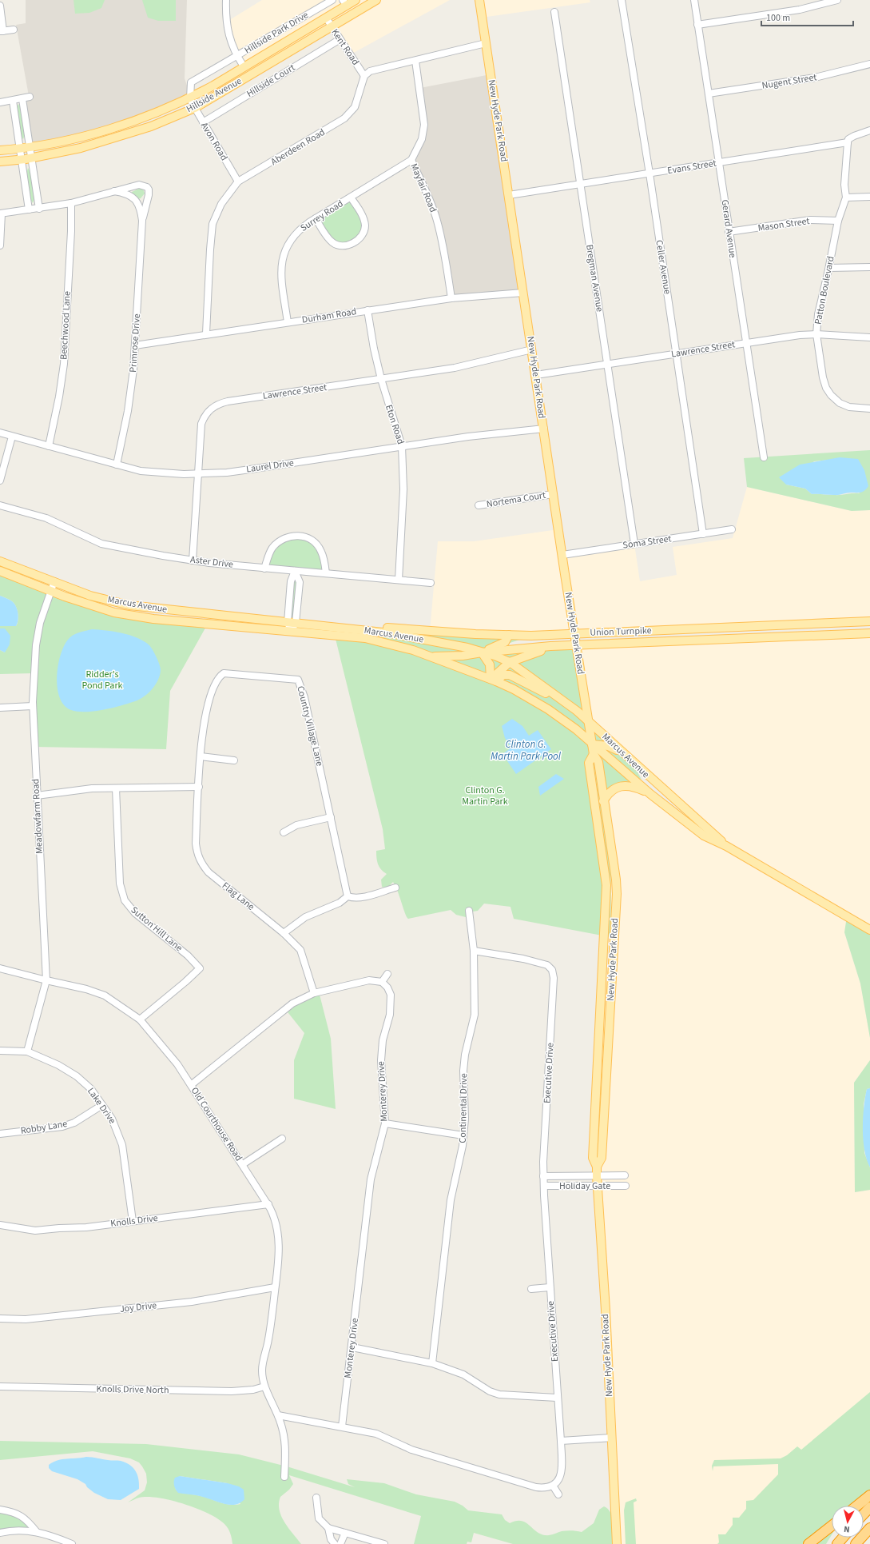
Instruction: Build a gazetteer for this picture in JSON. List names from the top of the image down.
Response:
{
  "streets": {
    "main road": [
      "Hillside Avenue",
      "New Hyde Park Road",
      "Marcus Avenue",
      "Union Turnpike"
    ],
    "street": [
      "Hillside Park Drive",
      "Kent Road",
      "Hillside Court",
      "Nugent Street",
      "Avon Road",
      "Aberdeen Road",
      "Evans Street",
      "Mayfair Road",
      "Surrey Road",
      "Mason Street",
      "Gerard Avenue",
      "Celler Avenue",
      "Bregman Avenue",
      "Patton Boulevard",
      "Durham Road",
      "Beechwood Lane",
      "Primrose Drive",
      "Lawrence Street",
      "Eton Road",
      "Laurel Drive",
      "Nortema Court",
      "Soma Street",
      "Aster Drive",
      "Country Village Lane",
      "Meadowfarm Road",
      "Flag Lane",
      "Sutton Hill Lane",
      "Executive Drive",
      "Monterey Drive",
      "Lake Drive",
      "Continental Drive",
      "Old Courthouse Road",
      "Robby Lane",
      "Holiday Gate",
      "Knolls Drive",
      "Joy Drive",
      "Knolls Drive North"
    ]
  },
  "crossings": [
    ["Hillside Park Drive", "Hillside Avenue"],
    ["Hillside Park Drive", "Avon Road"],
    ["Kent Road", "Hillside Court"],
    ["Kent Road", "Hillside Avenue"],
    ["Kent Road", "Aberdeen Road"],
    ["Hillside Court", "Avon Road"],
    ["Nugent Street", "Gerard Avenue"],
    ["Hillside Avenue", "Avon Road"],
    ["New Hyde Park Road", "Evans Street"],
    ["New Hyde Park Road", "Durham Road"],
    ["New Hyde Park Road", "Lawrence Street"],
    ["New Hyde Park Road", "Laurel Drive"],
    ["New Hyde Park Road", "Nortema Court"],
    ["New Hyde Park Road", "Soma Street"],
    ["New Hyde Park Road", "Marcus Avenue"],
    ["New Hyde Park Road", "Union Turnpike"],
    ["New Hyde Park Road", "Holiday Gate"],
    ["Avon Road", "Aberdeen Road"],
    ["Aberdeen Road", "Durham Road"],
    ["Evans Street", "Gerard Avenue"],
    ["Evans Street", "Celler Avenue"],
    ["Evans Street", "Bregman Avenue"],
    ["Evans Street", "Patton Boulevard"],
    ["Mayfair Road", "Surrey Road"],
    ["Mayfair Road", "Durham Road"],
    ["Surrey Road", "Durham Road"],
    ["Mason Street", "Gerard Avenue"],
    ["Mason Street", "Patton Boulevard"],
    ["Gerard Avenue", "Lawrence Street"],
    ["Celler Avenue", "Lawrence Street"],
    ["Celler Avenue", "Soma Street"],
    ["Bregman Avenue", "Lawrence Street"],
    ["Bregman Avenue", "Soma Street"],
    ["Patton Boulevard", "Lawrence Street"],
    ["Durham Road", "Primrose Drive"],
    ["Durham Road", "Eton Road"],
    ["Beechwood Lane", "Primrose Drive"],
    ["Beechwood Lane", "Laurel Drive"],
    ["Primrose Drive", "Laurel Drive"],
    ["Lawrence Street", "Eton Road"],
    ["Lawrence Street", "Laurel Drive"],
    ["Lawrence Street", "Aster Drive"],
    ["Eton Road", "Laurel Drive"],
    ["Eton Road", "Aster Drive"],
    ["Marcus Avenue", "Union Turnpike"],
    ["Marcus Avenue", "Meadowfarm Road"],
    ["Country Village Lane", "Flag Lane"],
    ["Meadowfarm Road", "Lake Drive"],
    ["Meadowfarm Road", "Old Courthouse Road"],
    ["Sutton Hill Lane", "Old Courthouse Road"],
    ["Executive Drive", "Continental Drive"],
    ["Executive Drive", "Holiday Gate"],
    ["Lake Drive", "Robby Lane"],
    ["Lake Drive", "Knolls Drive"],
    ["Old Courthouse Road", "Knolls Drive"],
    ["Old Courthouse Road", "Joy Drive"],
    ["Old Courthouse Road", "Knolls Drive North"]
  ],
  "water": ["Clinton G. Martin Park Pool"],
  "parks": ["Ridder's Pond Park", "Clinton G. Martin Park"],
  "scale_bar": "100 m",
  "north": "bottom"
}
